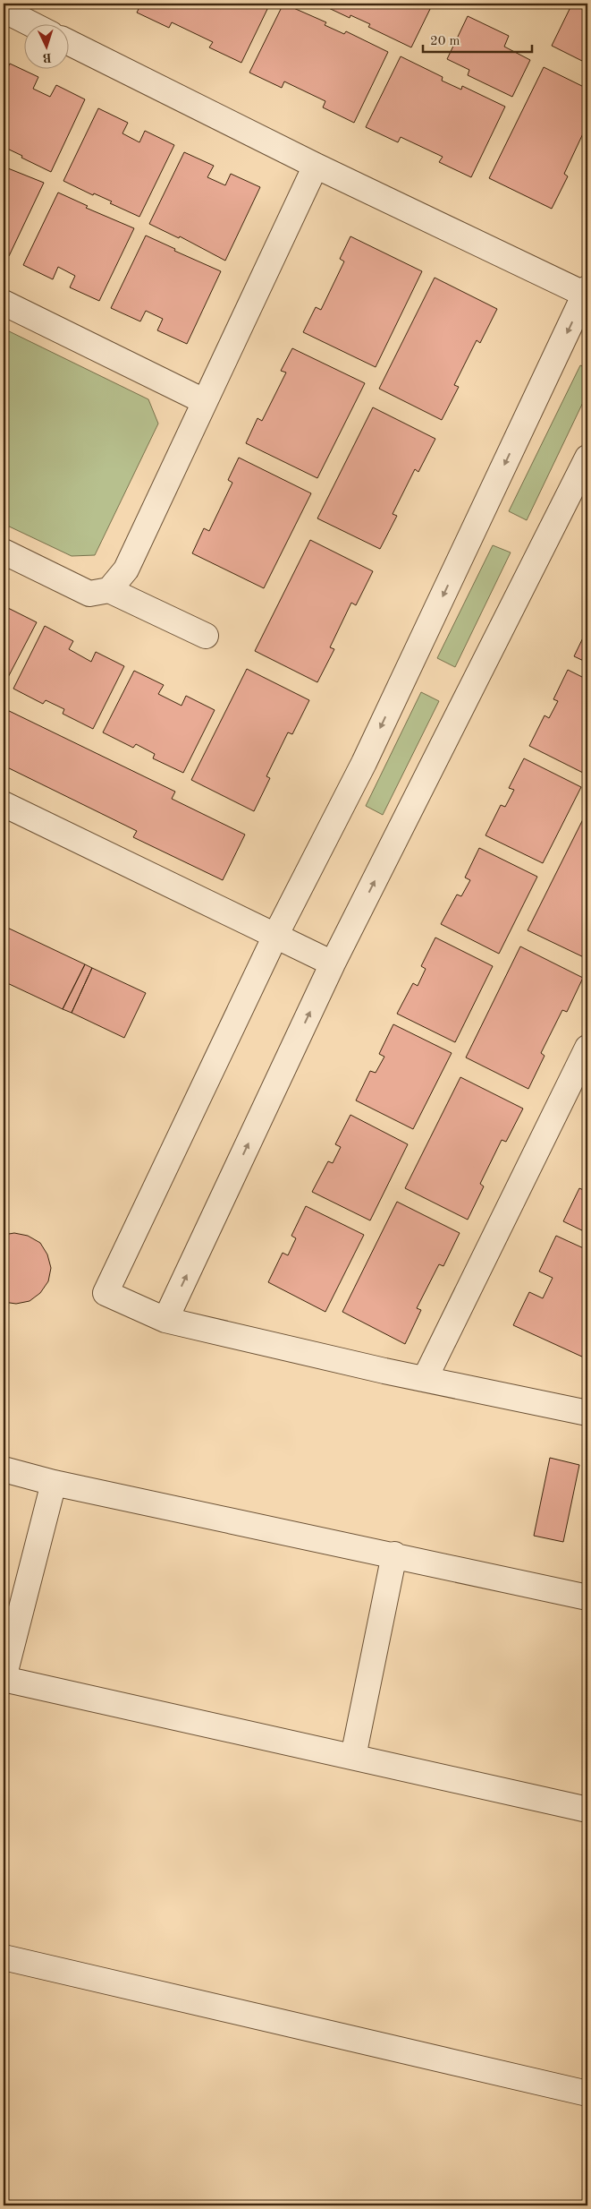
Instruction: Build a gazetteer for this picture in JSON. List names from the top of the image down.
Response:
{
  "scale_bar": "20 m",
  "north": "bottom"
}
